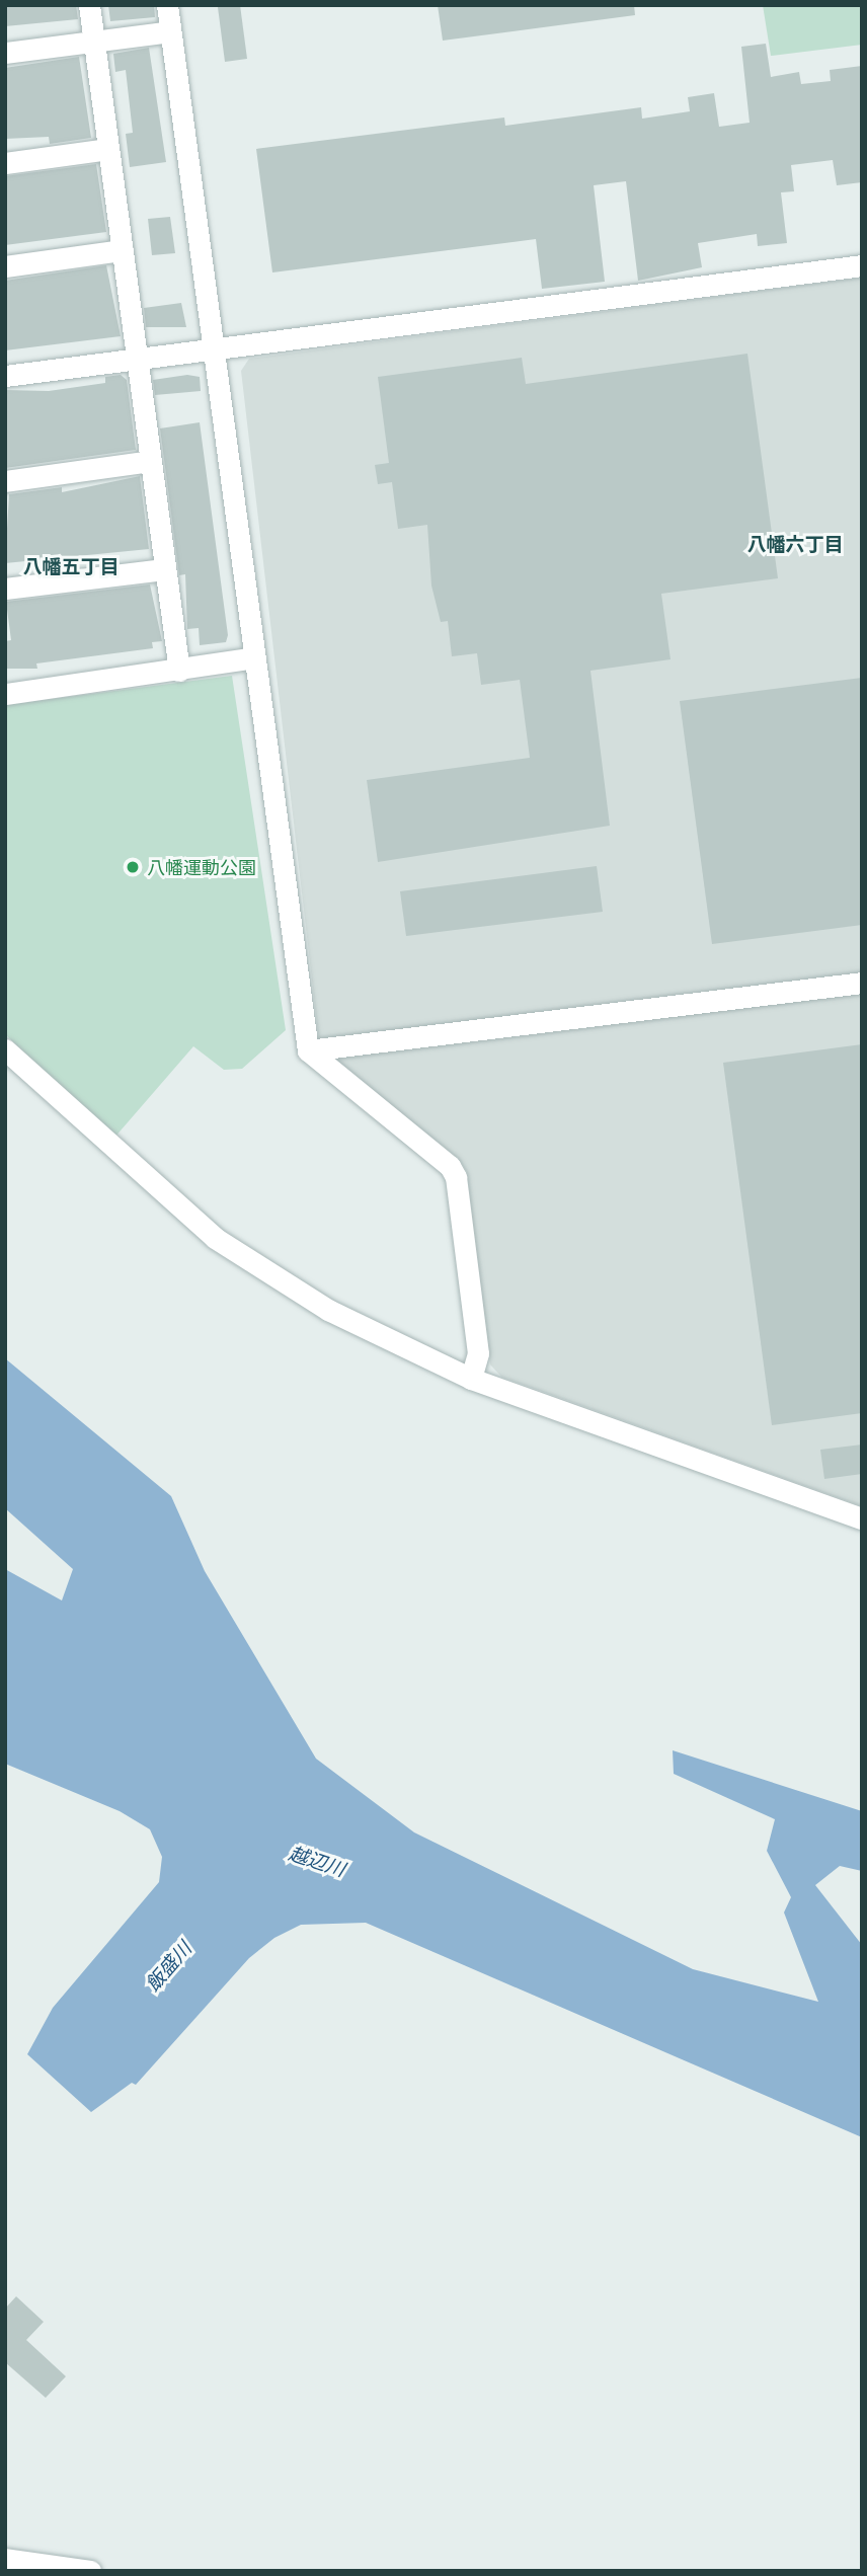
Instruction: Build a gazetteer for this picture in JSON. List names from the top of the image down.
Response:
{
  "districts": ["八幡六丁目", "八幡五丁目"],
  "water": ["越辺川", "飯盛川"],
  "places": ["八幡運動公園"]
}
